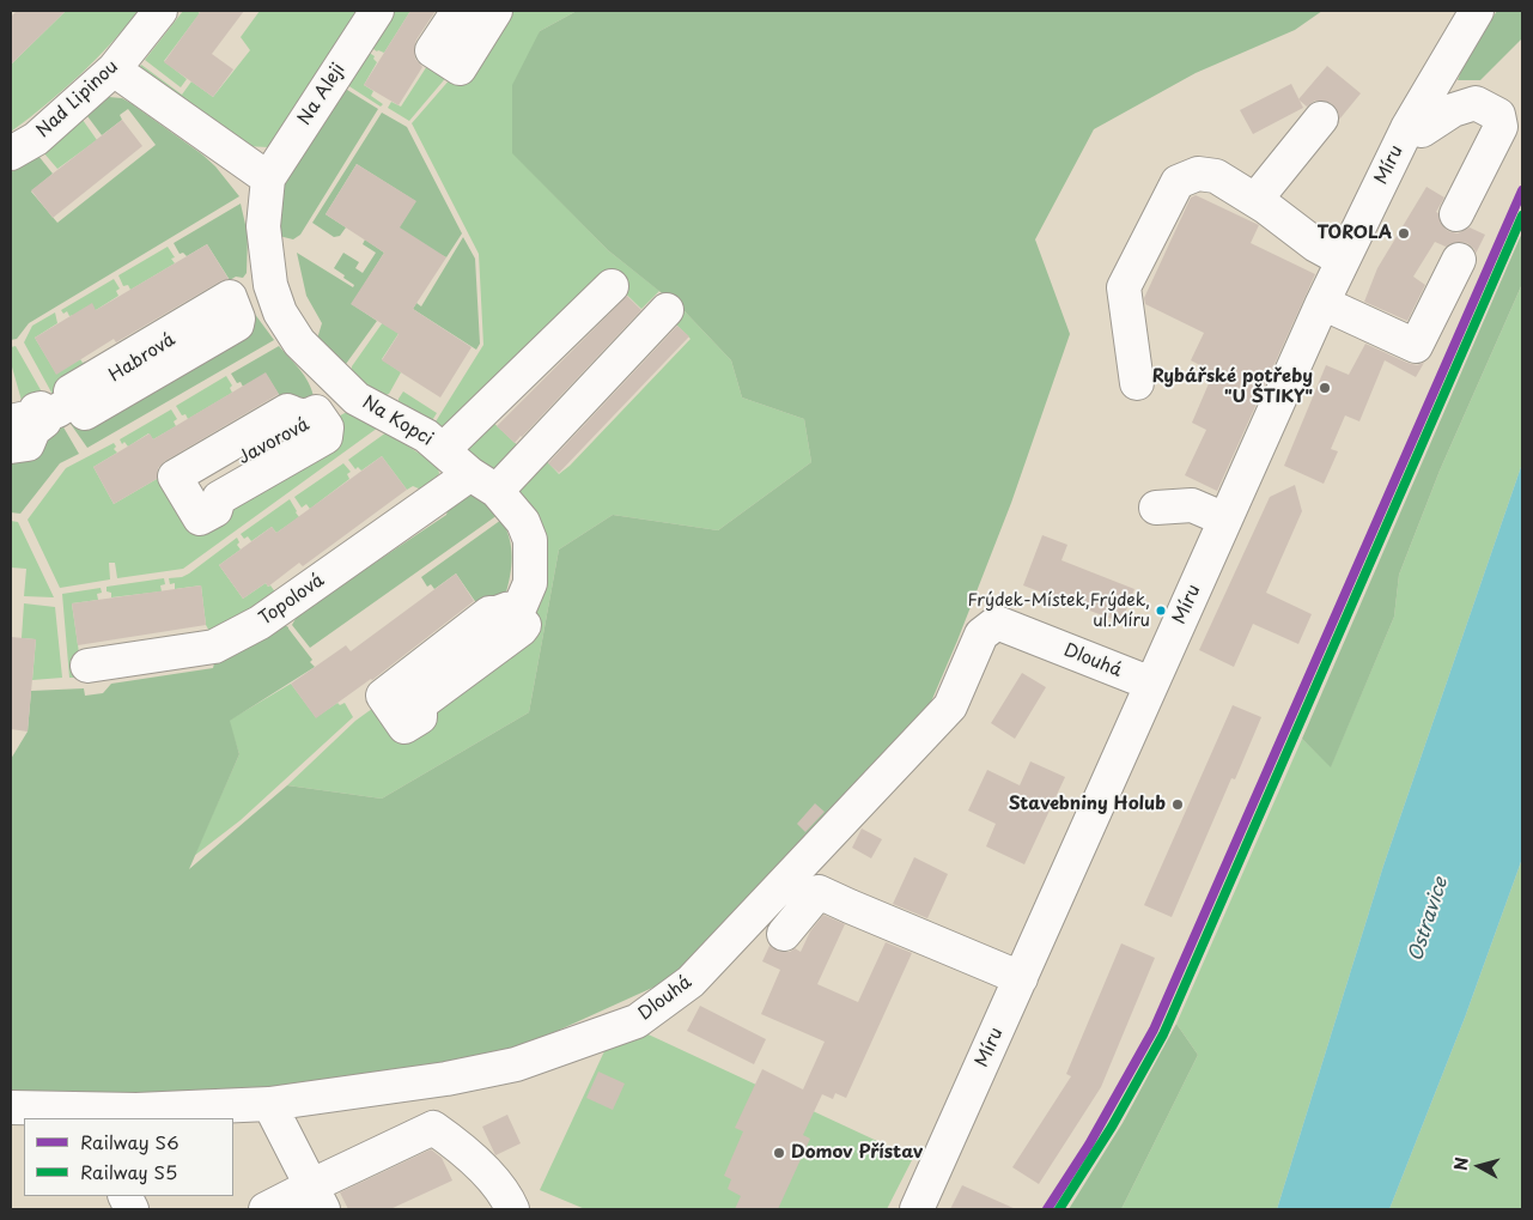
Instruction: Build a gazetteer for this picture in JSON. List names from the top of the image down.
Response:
{
  "streets": {
    "street": [
      "Na Aleji",
      "Nad Lipinou",
      "Míru",
      "Habrová",
      "Na Kopci",
      "Javorová",
      "Topolová",
      "Dlouhá"
    ]
  },
  "crossings": [
    ["Na Aleji", "Na Kopci"],
    ["Míru", "Dlouhá"],
    ["Habrová", "Na Kopci"],
    ["Na Kopci", "Javorová"],
    ["Na Kopci", "Topolová"]
  ],
  "water": ["Ostravice"],
  "places": [
    "TOROLA",
    "Rybářské potřeby \"U ŠTIKY\"",
    "Frýdek-Místek,Frýdek, ul.Míru",
    "Stavebniny Holub",
    "Domov Přístav"
  ],
  "lines": ["rail line S6", "rail line S5"],
  "legend": ["Railway S6", "Railway S5"],
  "north": "left"
}
